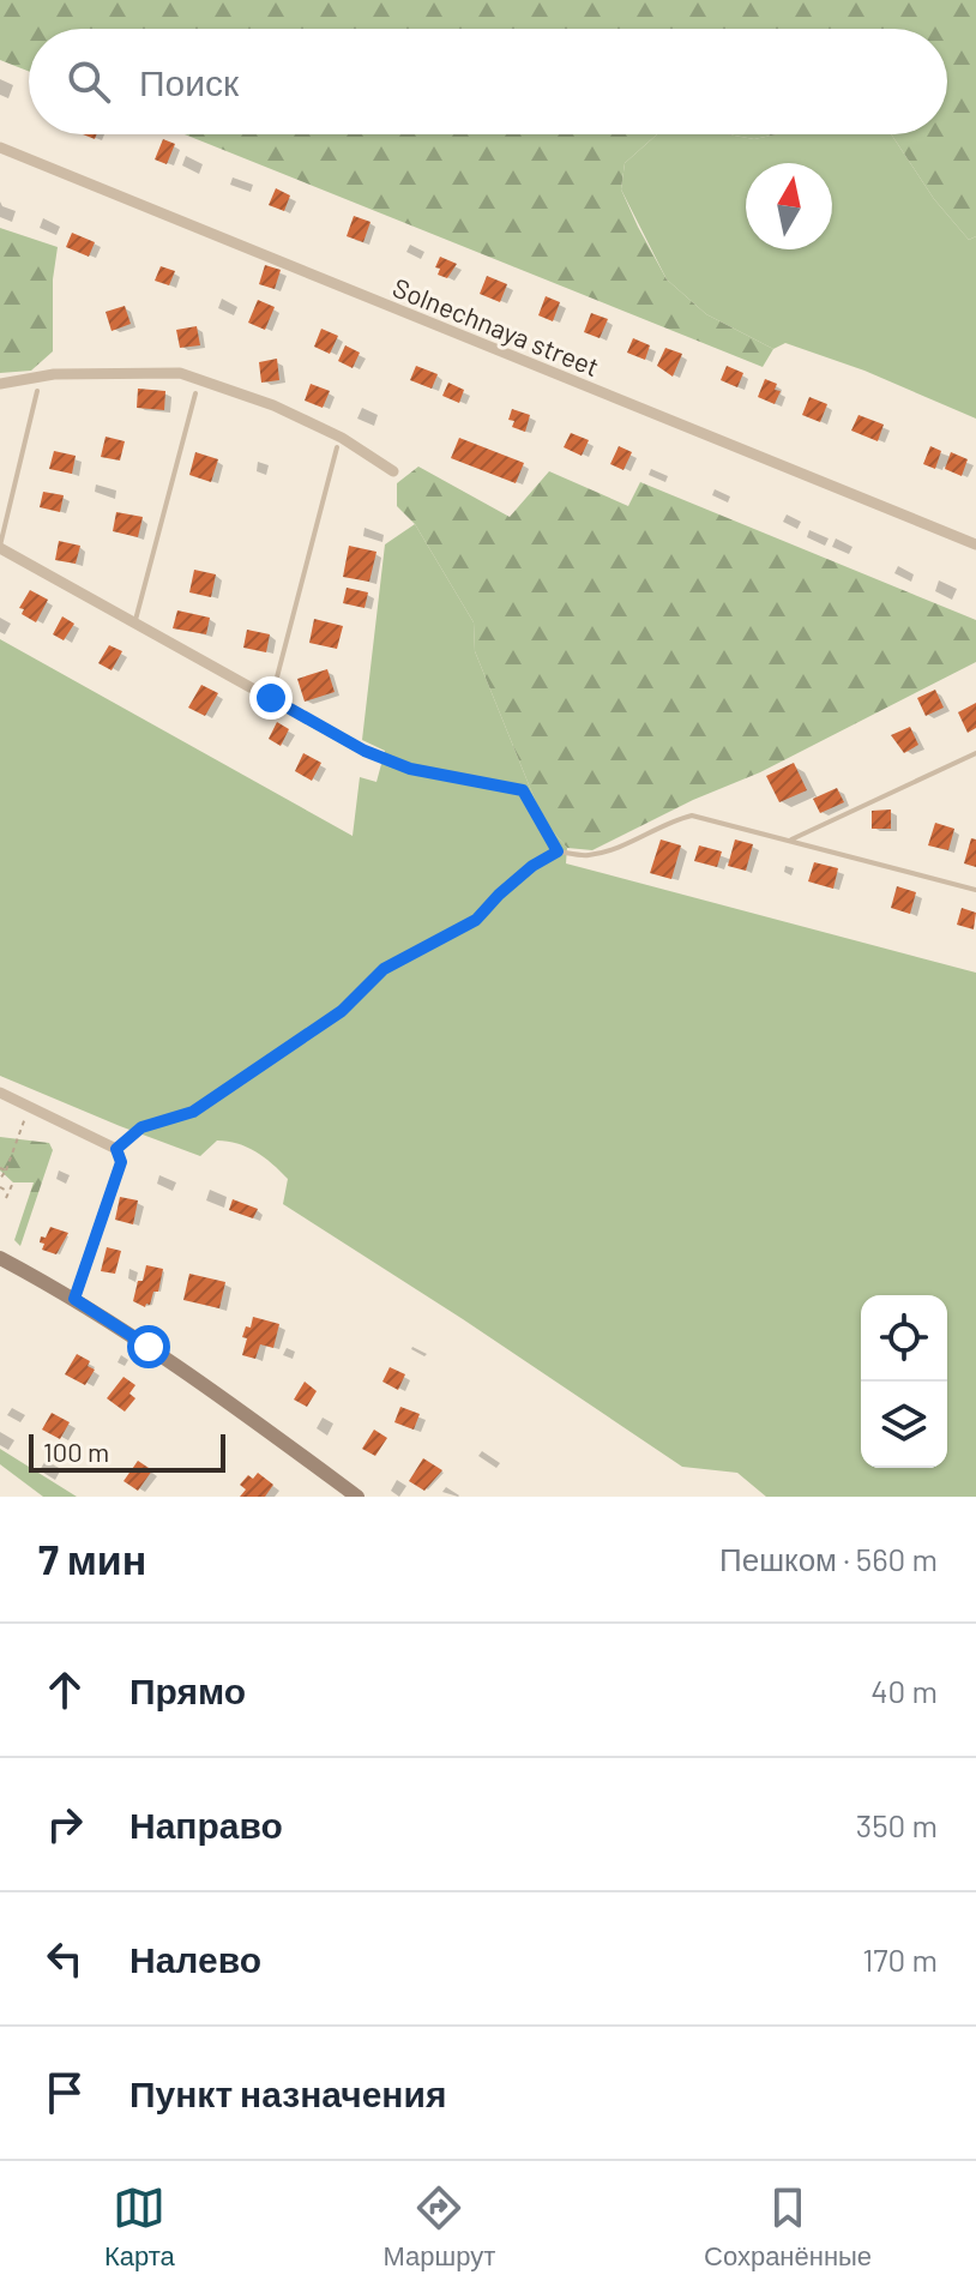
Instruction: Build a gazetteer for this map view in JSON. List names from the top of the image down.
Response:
{
  "streets": {
    "street": ["Solnechnaya street"]
  },
  "scale_bar": "100 m",
  "north": "top",
  "page": {
    "search": "Поиск",
    "scale": "100 m",
    "heading": ["7 мин", "Пешком · 560 m"],
    "list": [
      ["Прямо", "40 m"],
      ["Направо", "350 m"],
      ["Налево", "170 m"],
      "Пункт назначения"
    ],
    "nav": ["Карта", "Маршрут", "Сохранённые"]
  }
}
